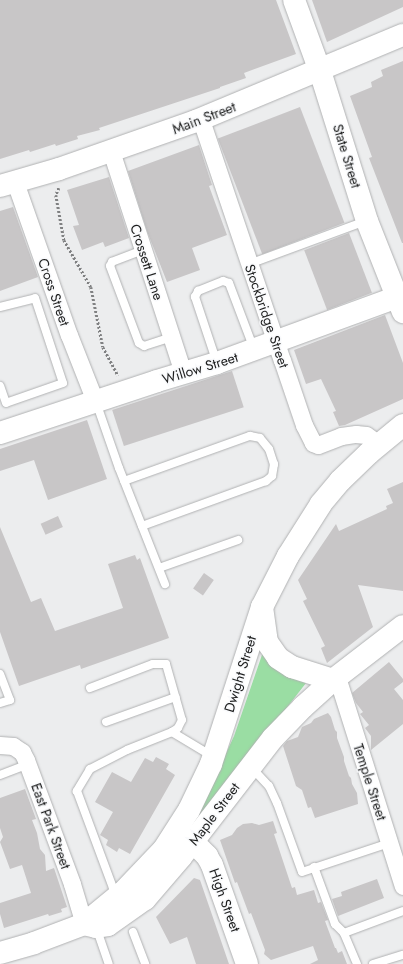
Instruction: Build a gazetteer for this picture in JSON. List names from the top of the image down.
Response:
{
  "streets": {
    "main road": [
      "Main Street",
      "State Street",
      "Willow Street",
      "Dwight Street",
      "Maple Street",
      "High Street"
    ],
    "street": [
      "Crossett Lane",
      "Cross Street",
      "Stockbridge Street",
      "Temple Street",
      "East Park Street"
    ]
  },
  "crossings": [
    ["Main Street", "State Street"],
    ["Main Street", "Crossett Lane"],
    ["Main Street", "Cross Street"],
    ["Main Street", "Stockbridge Street"],
    ["State Street", "Willow Street"],
    ["Crossett Lane", "Willow Street"],
    ["Cross Street", "Willow Street"],
    ["Stockbridge Street", "Willow Street"],
    ["Stockbridge Street", "Dwight Street"],
    ["Dwight Street", "Maple Street"],
    ["Dwight Street", "East Park Street"],
    ["Temple Street", "Maple Street"],
    ["Maple Street", "East Park Street"],
    ["Maple Street", "High Street"]
  ]
}
